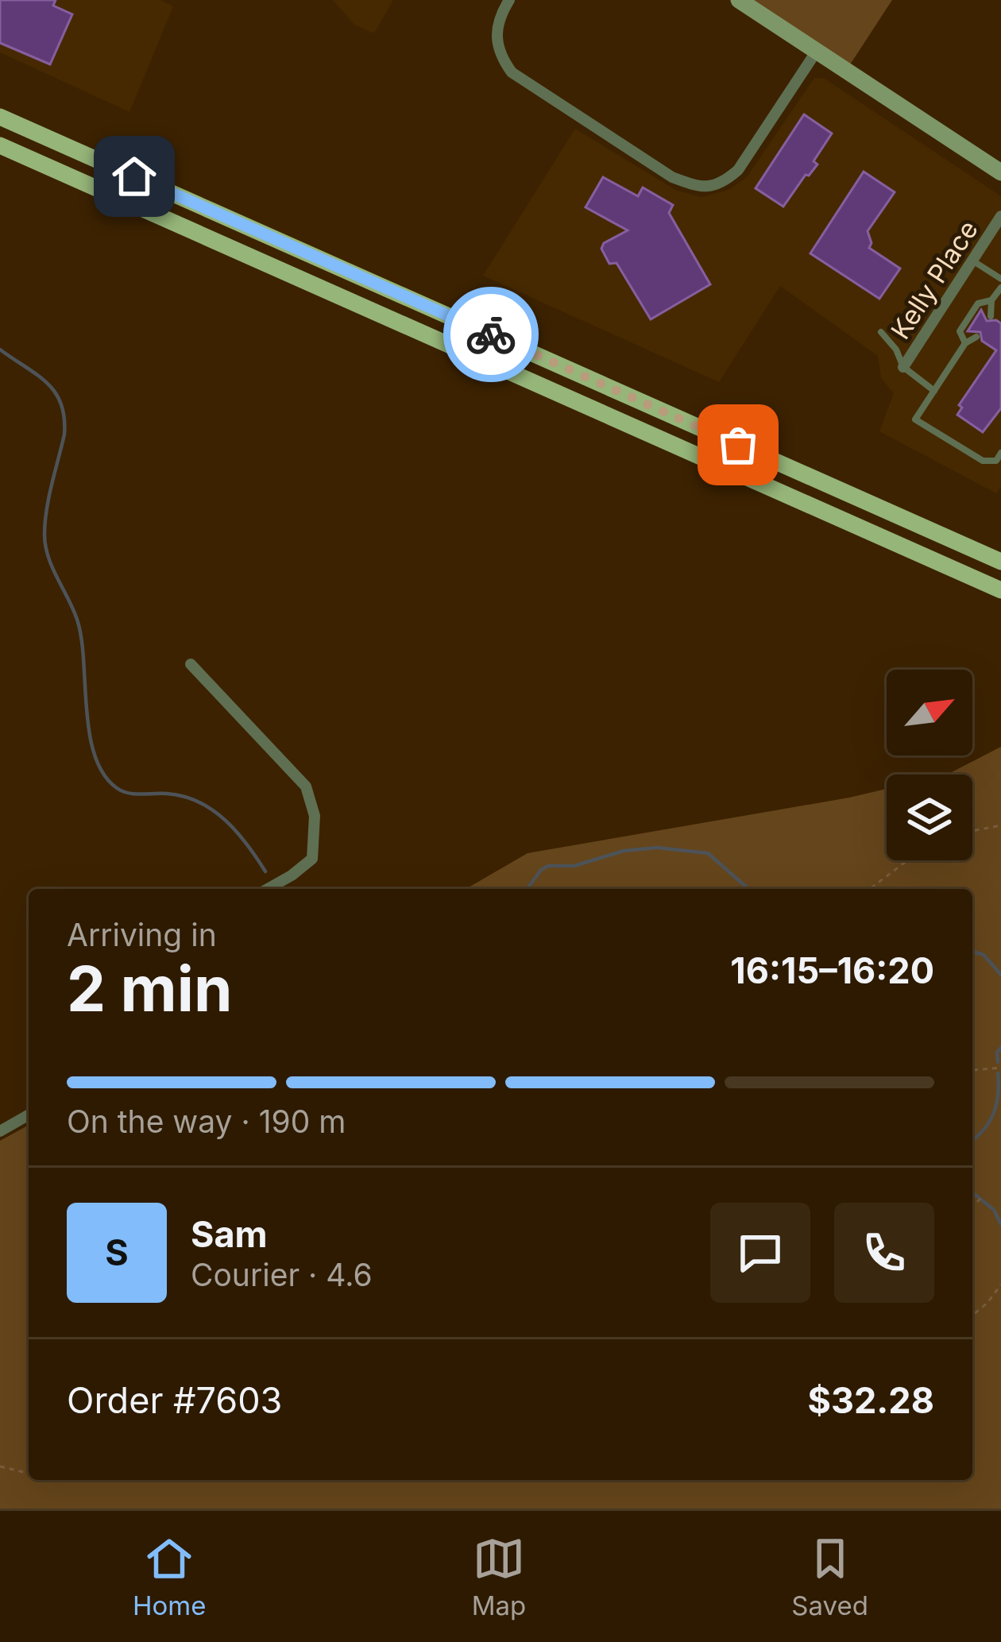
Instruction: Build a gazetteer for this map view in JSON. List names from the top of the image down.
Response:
{
  "streets": {
    "street": ["Kelly Place"]
  },
  "north": "top right",
  "page": {
    "heading": ["2 min", "Arriving in", "16:15–16:20"],
    "panel": [
      "Sam",
      "Courier · 4.6",
      "Order #7603",
      "$32.28"
    ],
    "bar": "On the way · 190 m",
    "round": "S",
    "tabs": ["Home", "Map", "Saved"]
  }
}
